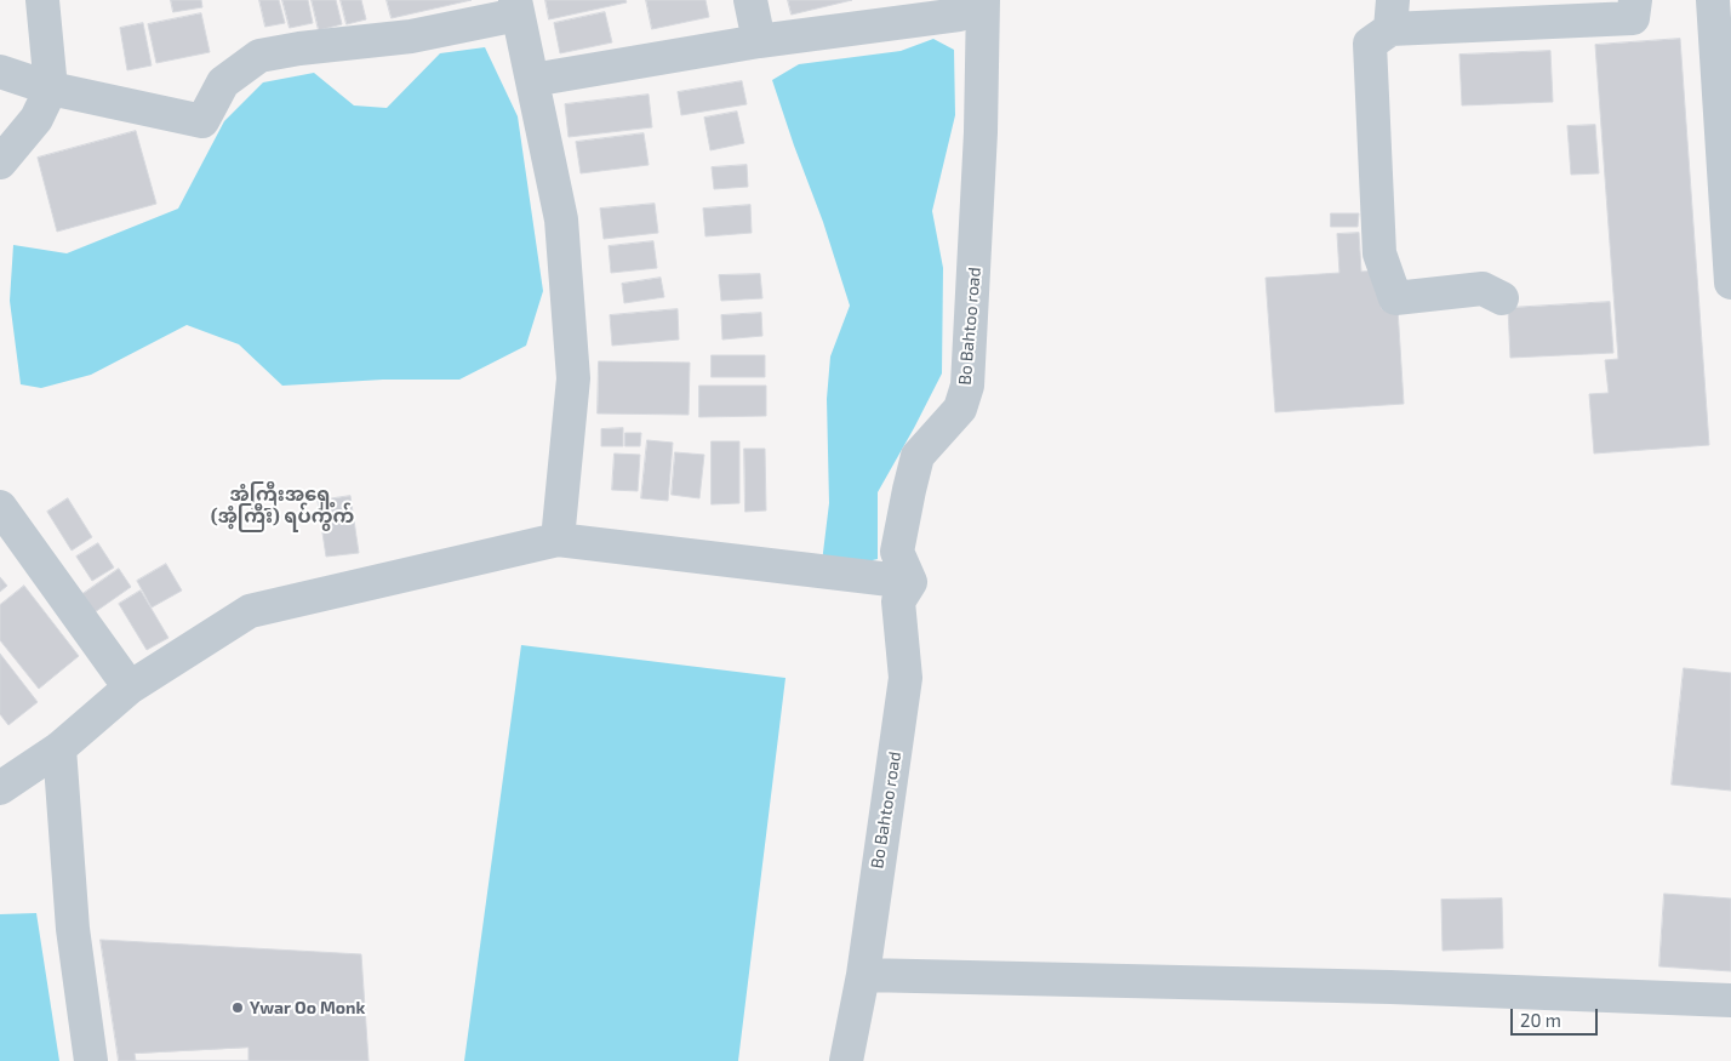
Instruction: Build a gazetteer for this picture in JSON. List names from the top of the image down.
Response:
{
  "streets": {
    "street": ["Bo Bahtoo road"]
  },
  "districts": ["အံ့ကြီးအရှေ့ (အံ့ကြီး) ရပ်ကွက်"],
  "places": ["Ywar Oo Monk"],
  "scale_bar": "20 m"
}
